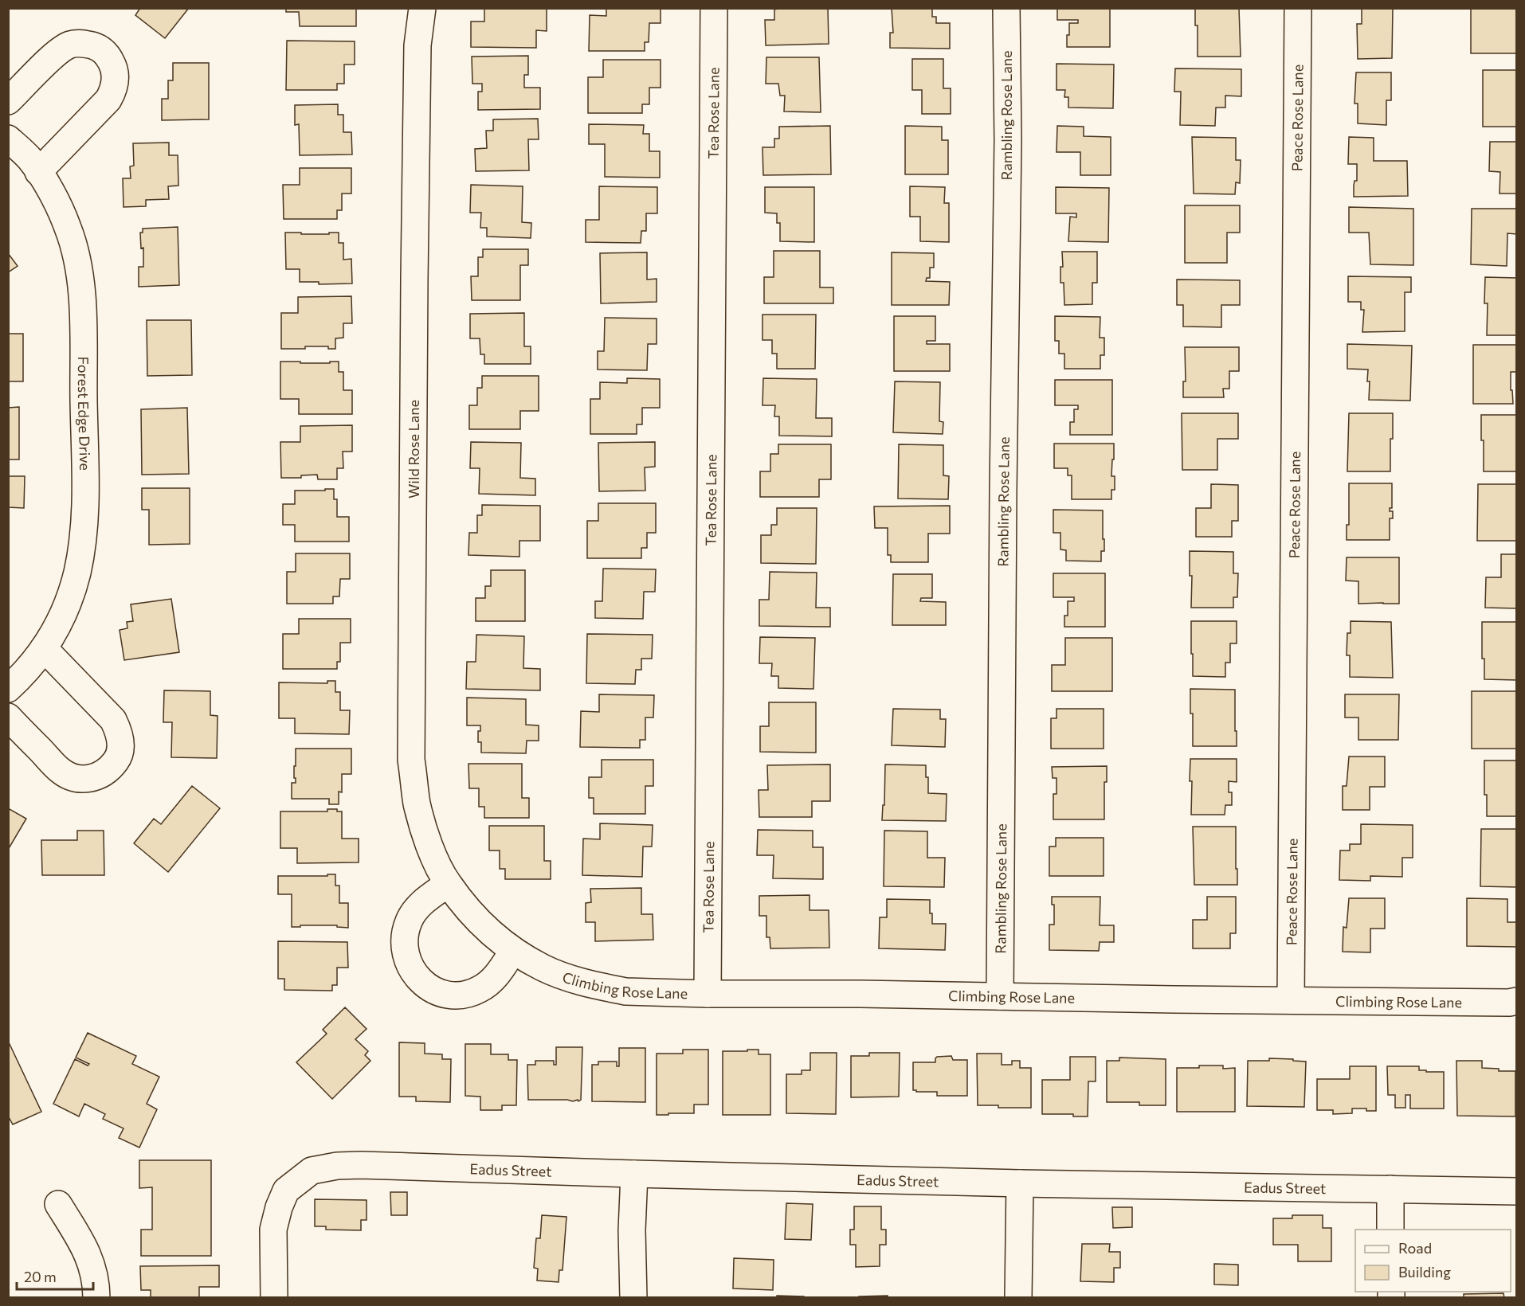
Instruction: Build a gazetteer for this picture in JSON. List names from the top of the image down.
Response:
{
  "streets": {
    "street": [
      "Tea Rose Lane",
      "Rambling Rose Lane",
      "Peace Rose Lane",
      "Forest Edge Drive",
      "Wild Rose Lane",
      "Climbing Rose Lane",
      "Eadus Street"
    ]
  },
  "crossings": [
    ["Tea Rose Lane", "Climbing Rose Lane"],
    ["Rambling Rose Lane", "Climbing Rose Lane"],
    ["Peace Rose Lane", "Climbing Rose Lane"],
    ["Wild Rose Lane", "Climbing Rose Lane"]
  ],
  "legend": ["Road", "Building"],
  "scale_bar": "20 m"
}
